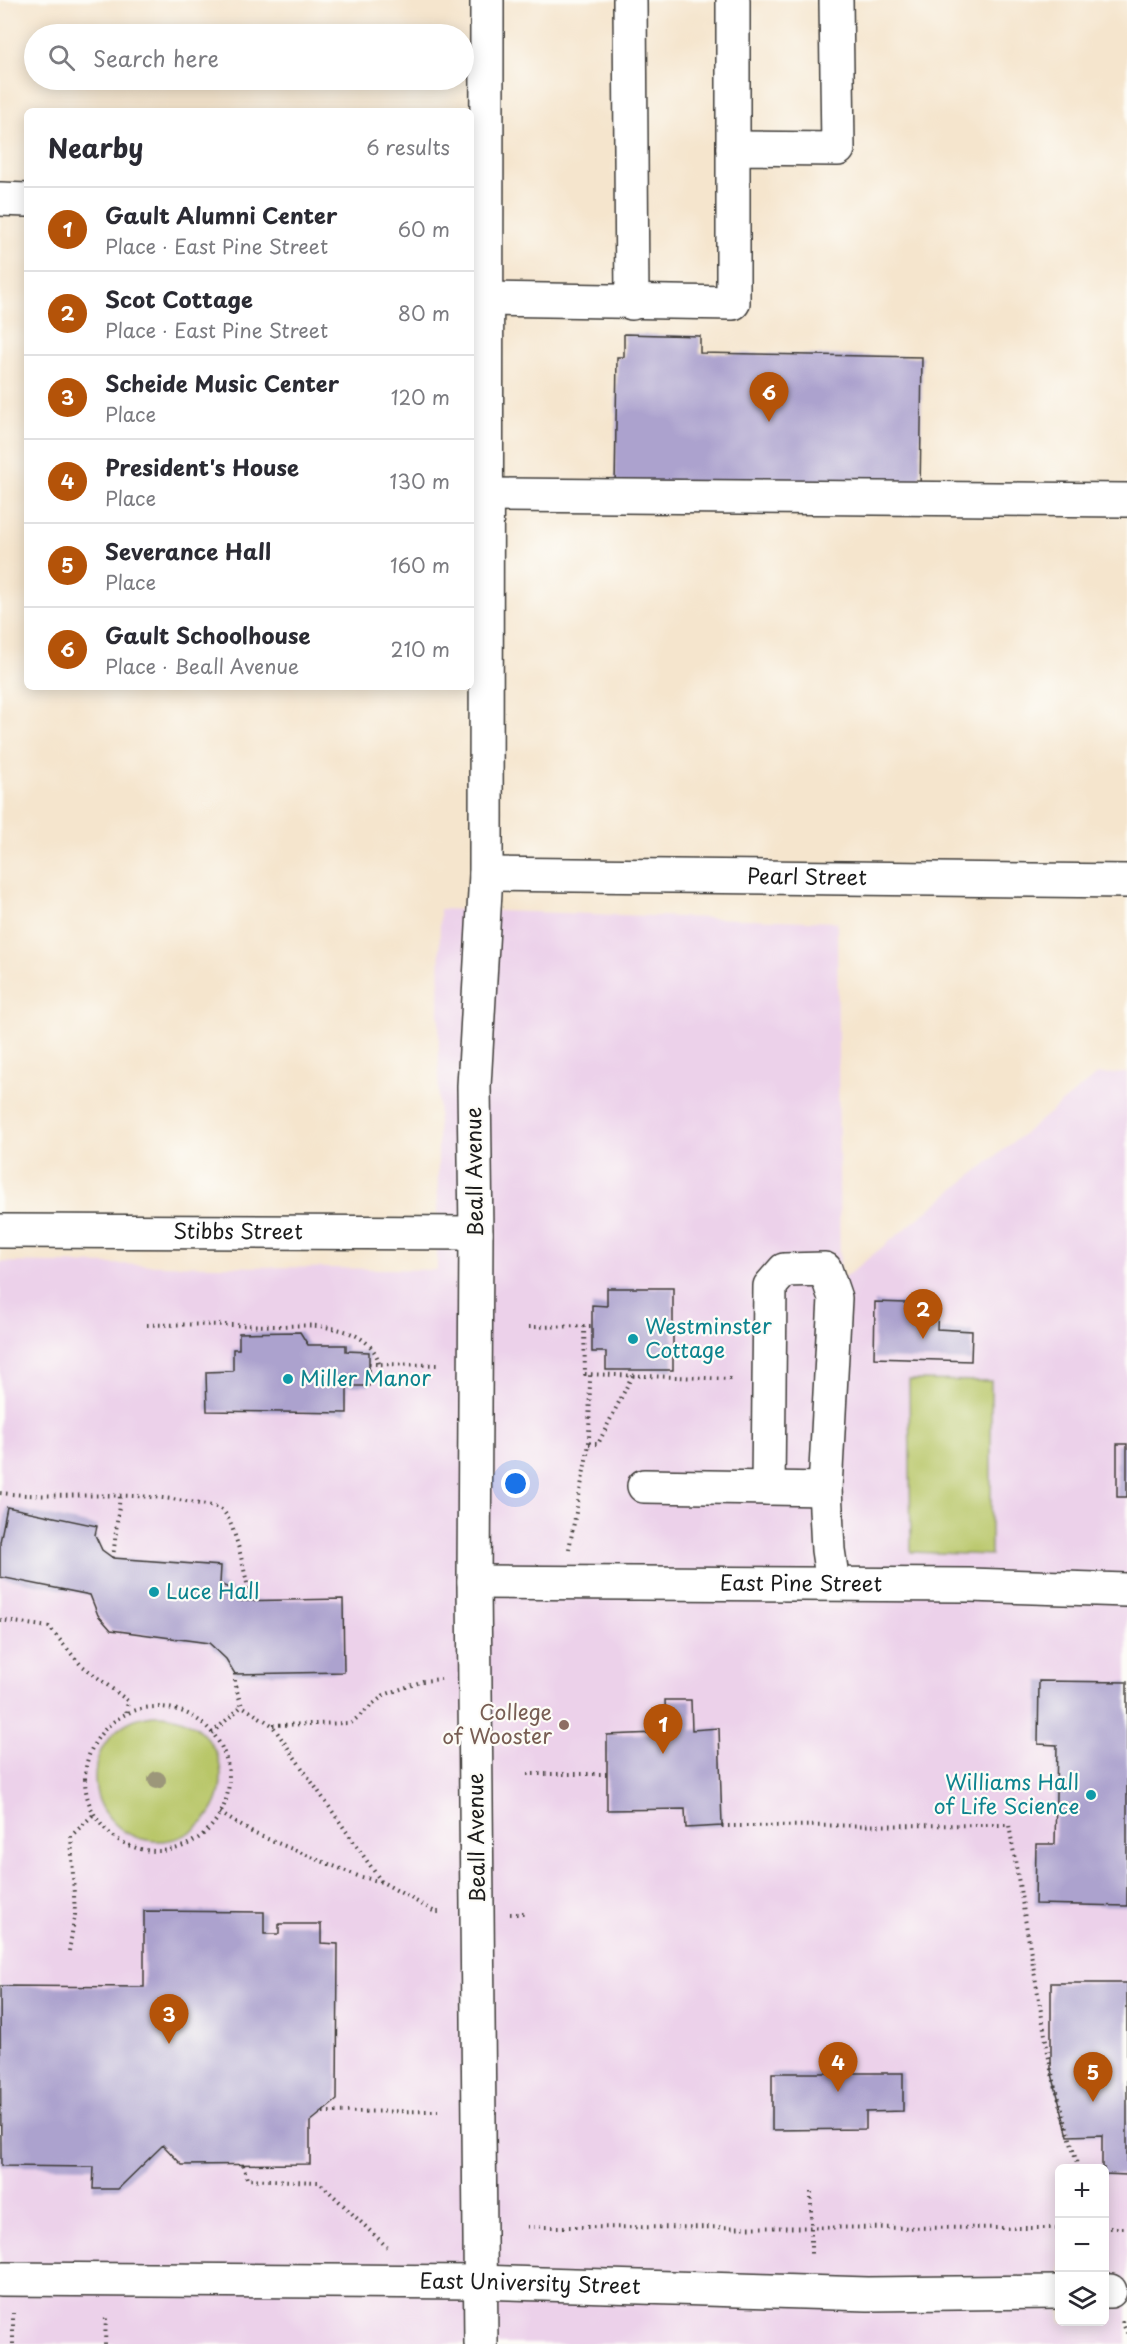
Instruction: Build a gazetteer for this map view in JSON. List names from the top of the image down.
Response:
{
  "streets": {
    "street": [
      "Pearl Street",
      "Beall Avenue",
      "Stibbs Street",
      "East Pine Street",
      "East University Street"
    ]
  },
  "crossings": [
    ["Pearl Street", "Beall Avenue"],
    ["Beall Avenue", "Stibbs Street"],
    ["Beall Avenue", "East Pine Street"],
    ["Beall Avenue", "East University Street"]
  ],
  "places": [
    "Westminster Cottage",
    "Miller Manor",
    "Luce Hall",
    "College of Wooster",
    "Williams Hall of Life Science"
  ],
  "page": {
    "search": "Search here",
    "heading": ["Nearby", "6 results"],
    "list": [
      {
        "mark": "1",
        "name": "Gault Alumni Center",
        "note": "Place · East Pine Street",
        "value": "60 m"
      },
      {
        "mark": "2",
        "name": "Scot Cottage",
        "note": "Place · East Pine Street",
        "value": "80 m"
      },
      {
        "mark": "3",
        "name": "Scheide Music Center",
        "note": "Place",
        "value": "120 m"
      },
      {
        "mark": "4",
        "name": "President's House",
        "note": "Place",
        "value": "130 m"
      },
      {
        "mark": "5",
        "name": "Severance Hall",
        "note": "Place",
        "value": "160 m"
      },
      {
        "mark": "6",
        "name": "Gault Schoolhouse",
        "note": "Place · Beall Avenue",
        "value": "210 m"
      }
    ],
    "pins": [
      "6",
      "2",
      "1",
      "3",
      "4",
      "5"
    ],
    "map_buttons": ["+", "−"]
  }
}
